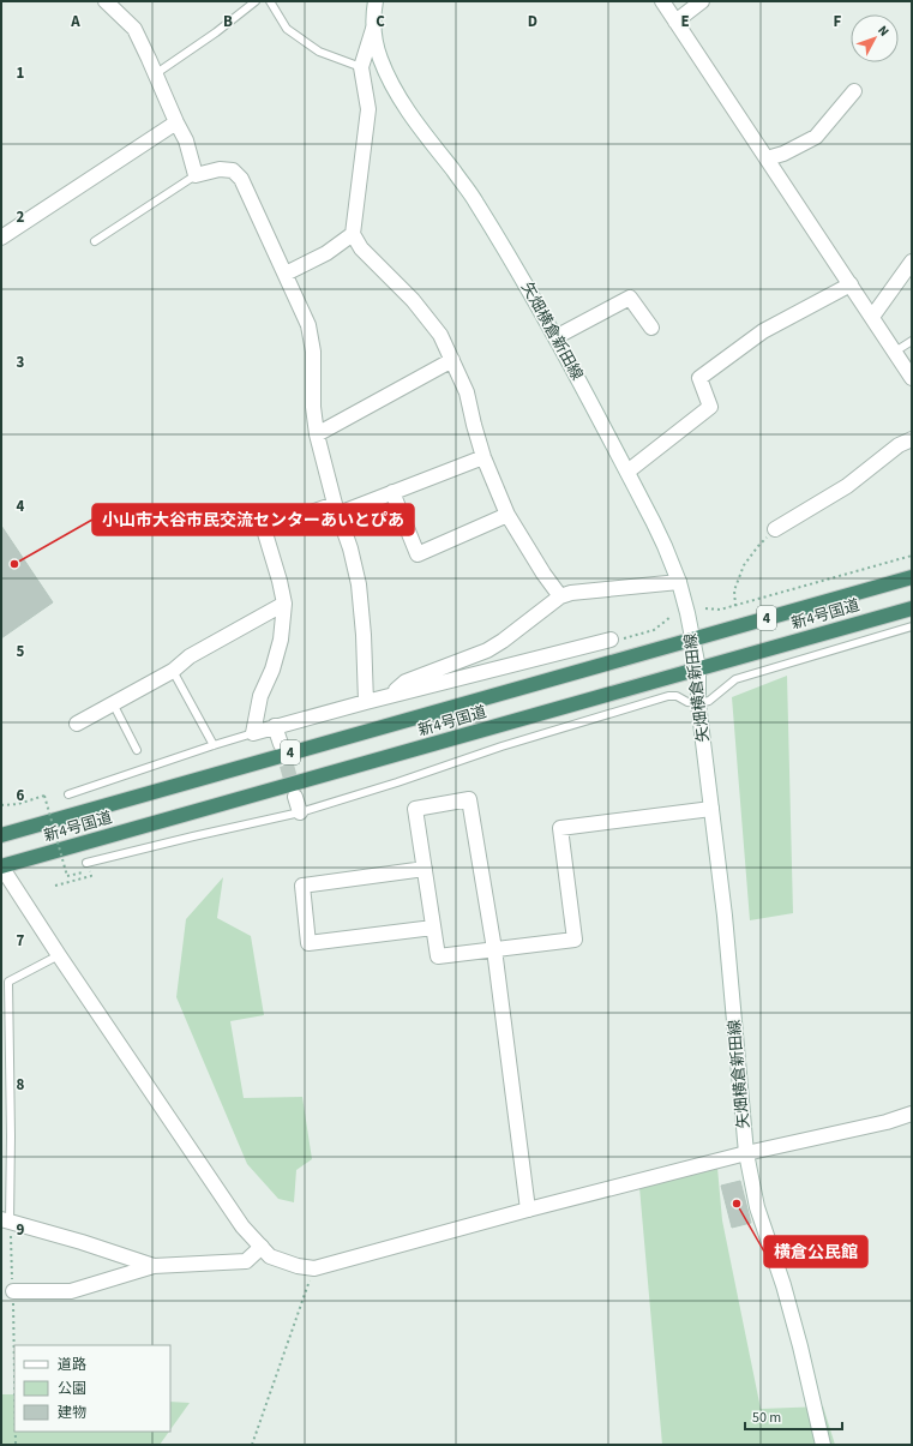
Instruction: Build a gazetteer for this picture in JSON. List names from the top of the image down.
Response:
{
  "streets": {
    "highway": ["新4号国道", "4"],
    "street": ["矢畑横倉新田線"]
  },
  "crossings": [
    ["矢畑横倉新田線", "新4号国道"]
  ],
  "places": ["小山市大谷市民交流センターあいとぴあ", "横倉公民館"],
  "legend": ["道路", "公園", "建物"],
  "scale_bar": "50 m",
  "north": "top right",
  "grid": {
    "columns": [
      "A",
      "B",
      "C",
      "D",
      "E",
      "F"
    ],
    "rows": [
      "1",
      "2",
      "3",
      "4",
      "5",
      "6",
      "7",
      "8",
      "9"
    ]
  }
}
